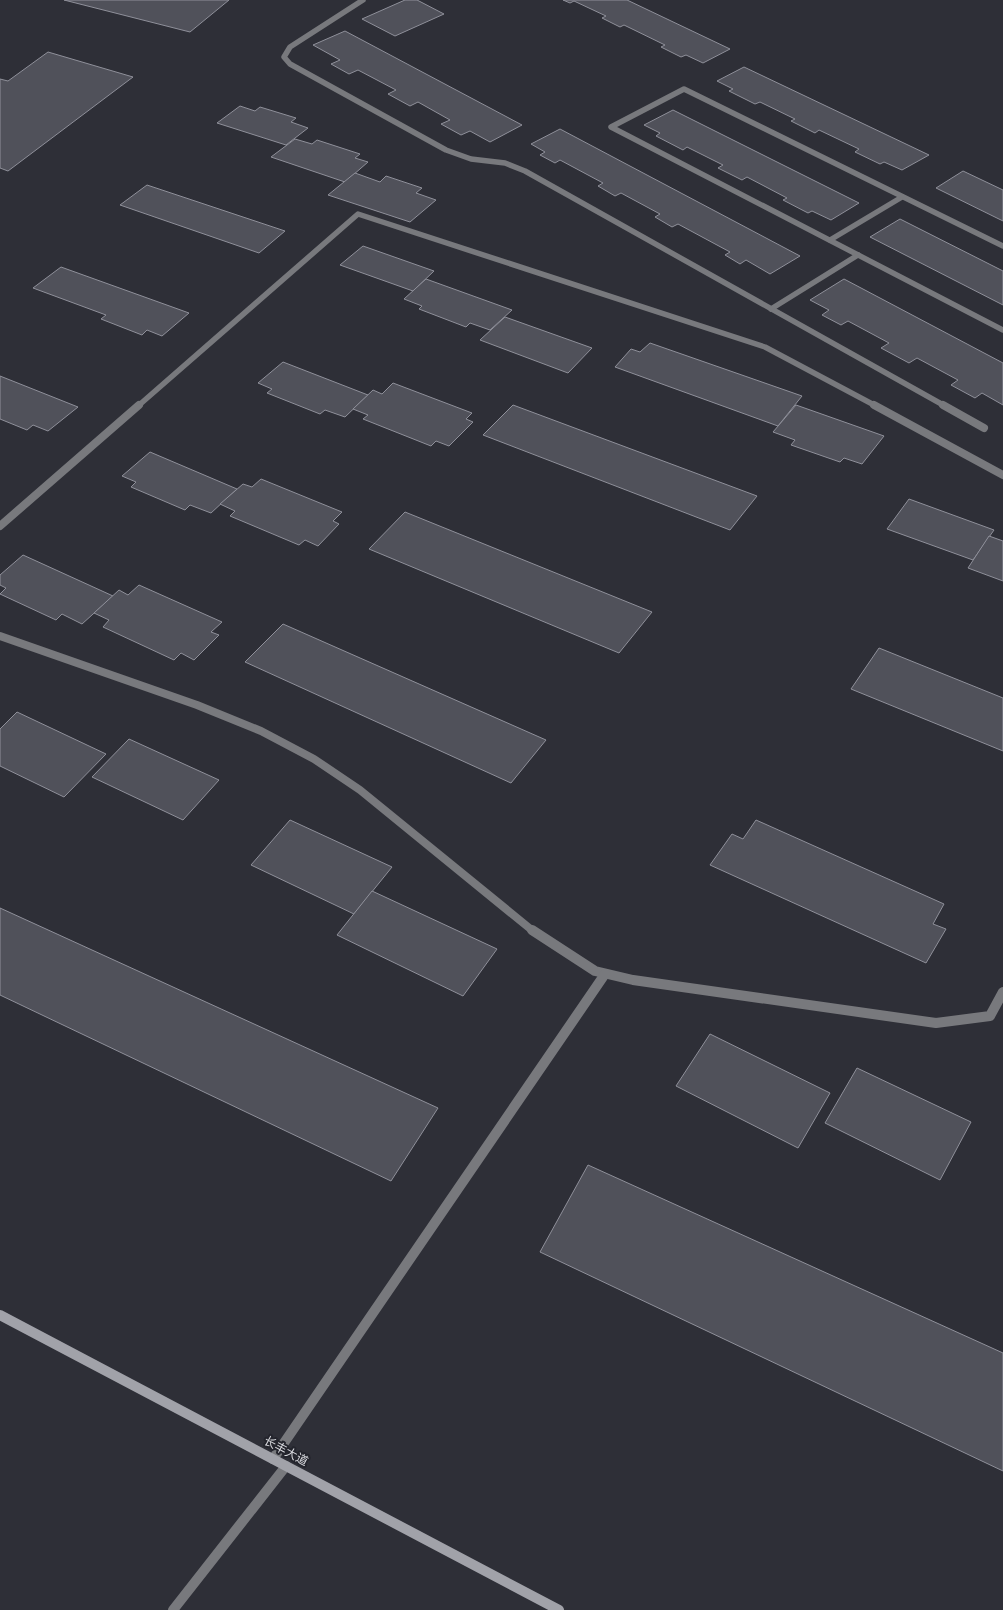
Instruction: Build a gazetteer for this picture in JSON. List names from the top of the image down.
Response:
{
  "streets": {
    "main road": ["长丰大道"]
  }
}
